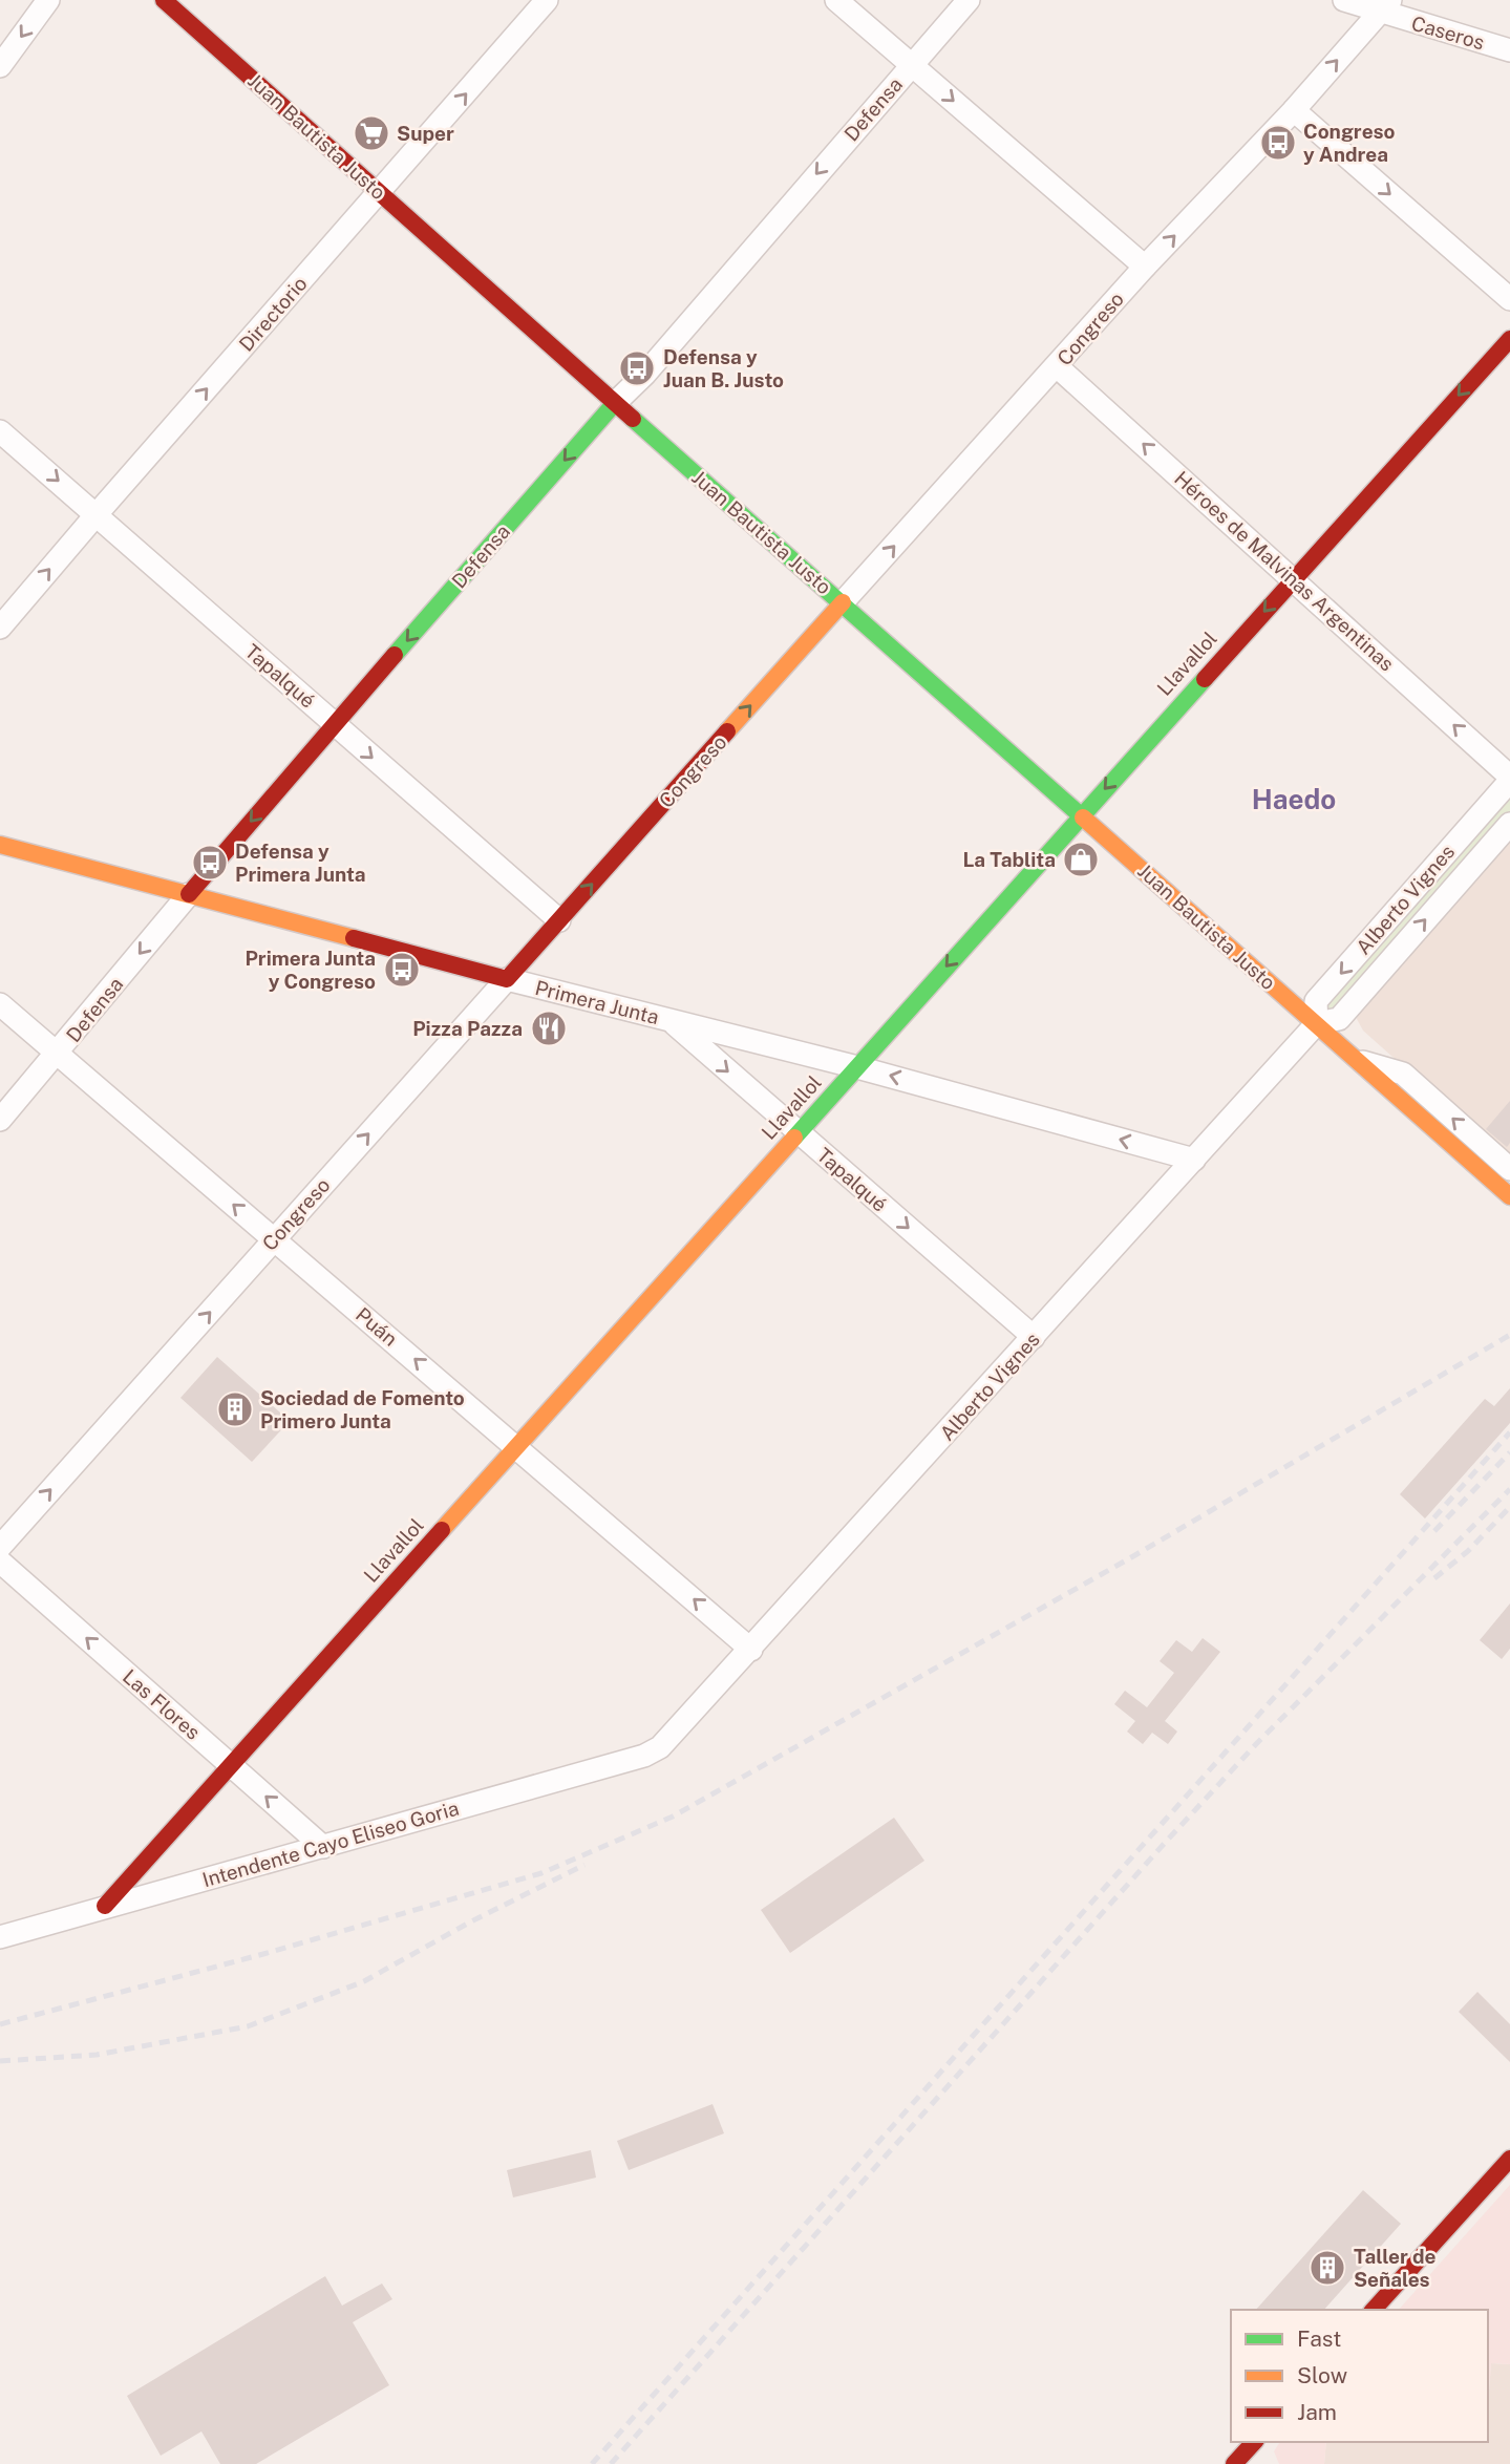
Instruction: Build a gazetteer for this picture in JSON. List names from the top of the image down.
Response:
{
  "streets": {
    "street": [
      "Caseros",
      "Defensa",
      "Juan Bautista Justo",
      "Directorio",
      "Congreso",
      "Héroes de Malvinas Argentinas",
      "Llavallol",
      "Tapalqué",
      "Alberto Vignes",
      "Primera Junta",
      "Puán",
      "Las Flores",
      "Intendente Cayo Eliseo Goria"
    ]
  },
  "crossings": [
    ["Caseros", "Congreso"],
    ["Defensa", "Juan Bautista Justo"],
    ["Defensa", "Tapalqué"],
    ["Defensa", "Primera Junta"],
    ["Defensa", "Puán"],
    ["Juan Bautista Justo", "Directorio"],
    ["Juan Bautista Justo", "Congreso"],
    ["Juan Bautista Justo", "Llavallol"],
    ["Juan Bautista Justo", "Alberto Vignes"],
    ["Directorio", "Tapalqué"],
    ["Congreso", "Héroes de Malvinas Argentinas"],
    ["Congreso", "Tapalqué"],
    ["Congreso", "Primera Junta"],
    ["Congreso", "Puán"],
    ["Héroes de Malvinas Argentinas", "Llavallol"],
    ["Héroes de Malvinas Argentinas", "Alberto Vignes"],
    ["Llavallol", "Tapalqué"],
    ["Llavallol", "Primera Junta"],
    ["Llavallol", "Puán"],
    ["Llavallol", "Las Flores"],
    ["Llavallol", "Intendente Cayo Eliseo Goria"],
    ["Tapalqué", "Alberto Vignes"],
    ["Tapalqué", "Primera Junta"],
    ["Alberto Vignes", "Primera Junta"],
    ["Alberto Vignes", "Puán"],
    ["Alberto Vignes", "Intendente Cayo Eliseo Goria"],
    ["Las Flores", "Intendente Cayo Eliseo Goria"]
  ],
  "one_way": [
    "Defensa",
    "Directorio",
    "Congreso",
    "Héroes de Malvinas Argentinas",
    "Llavallol",
    "Tapalqué",
    "Puán",
    "Las Flores"
  ],
  "districts": ["Haedo"],
  "places": {
    "supermarket": ["Super"],
    "bus stop": [
      "Congreso y Andrea",
      "Defensa y Juan B. Justo",
      "Defensa y Primera Junta",
      "Primera Junta y Congreso"
    ],
    "shop": ["La Tablita"],
    "restaurant": ["Pizza Pazza"],
    "building": ["Sociedad de Fomento Primero Junta", "Taller de Señales"]
  },
  "legend": ["Fast", "Slow", "Jam"]
}
